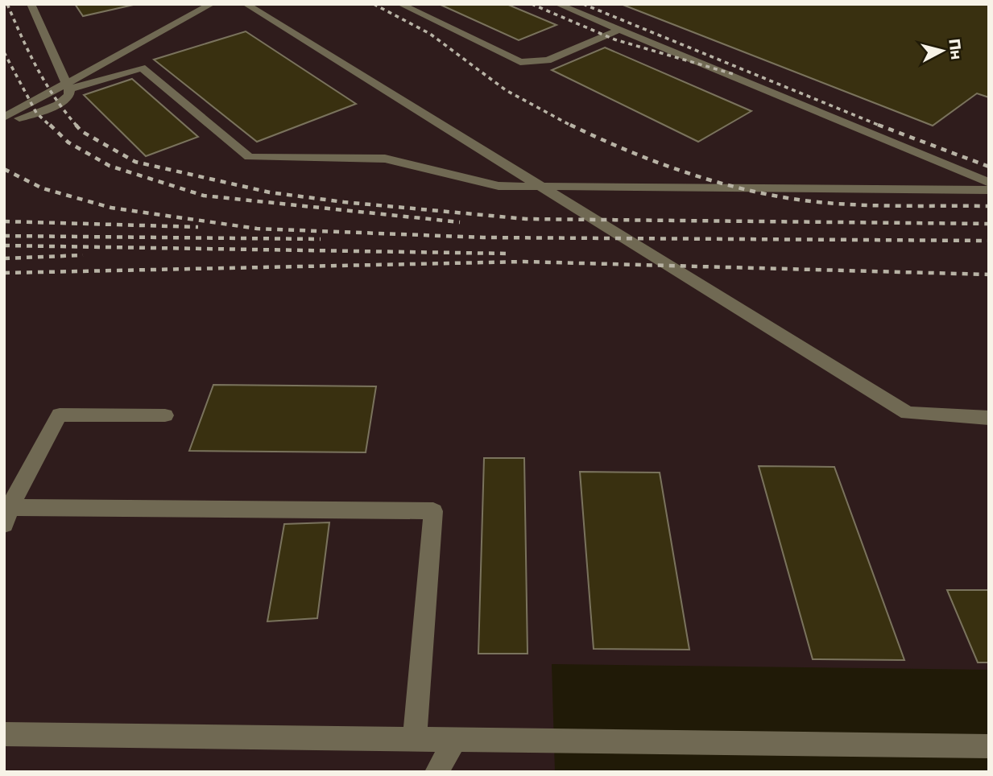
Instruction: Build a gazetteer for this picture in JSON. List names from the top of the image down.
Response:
{
  "north": "right"
}
